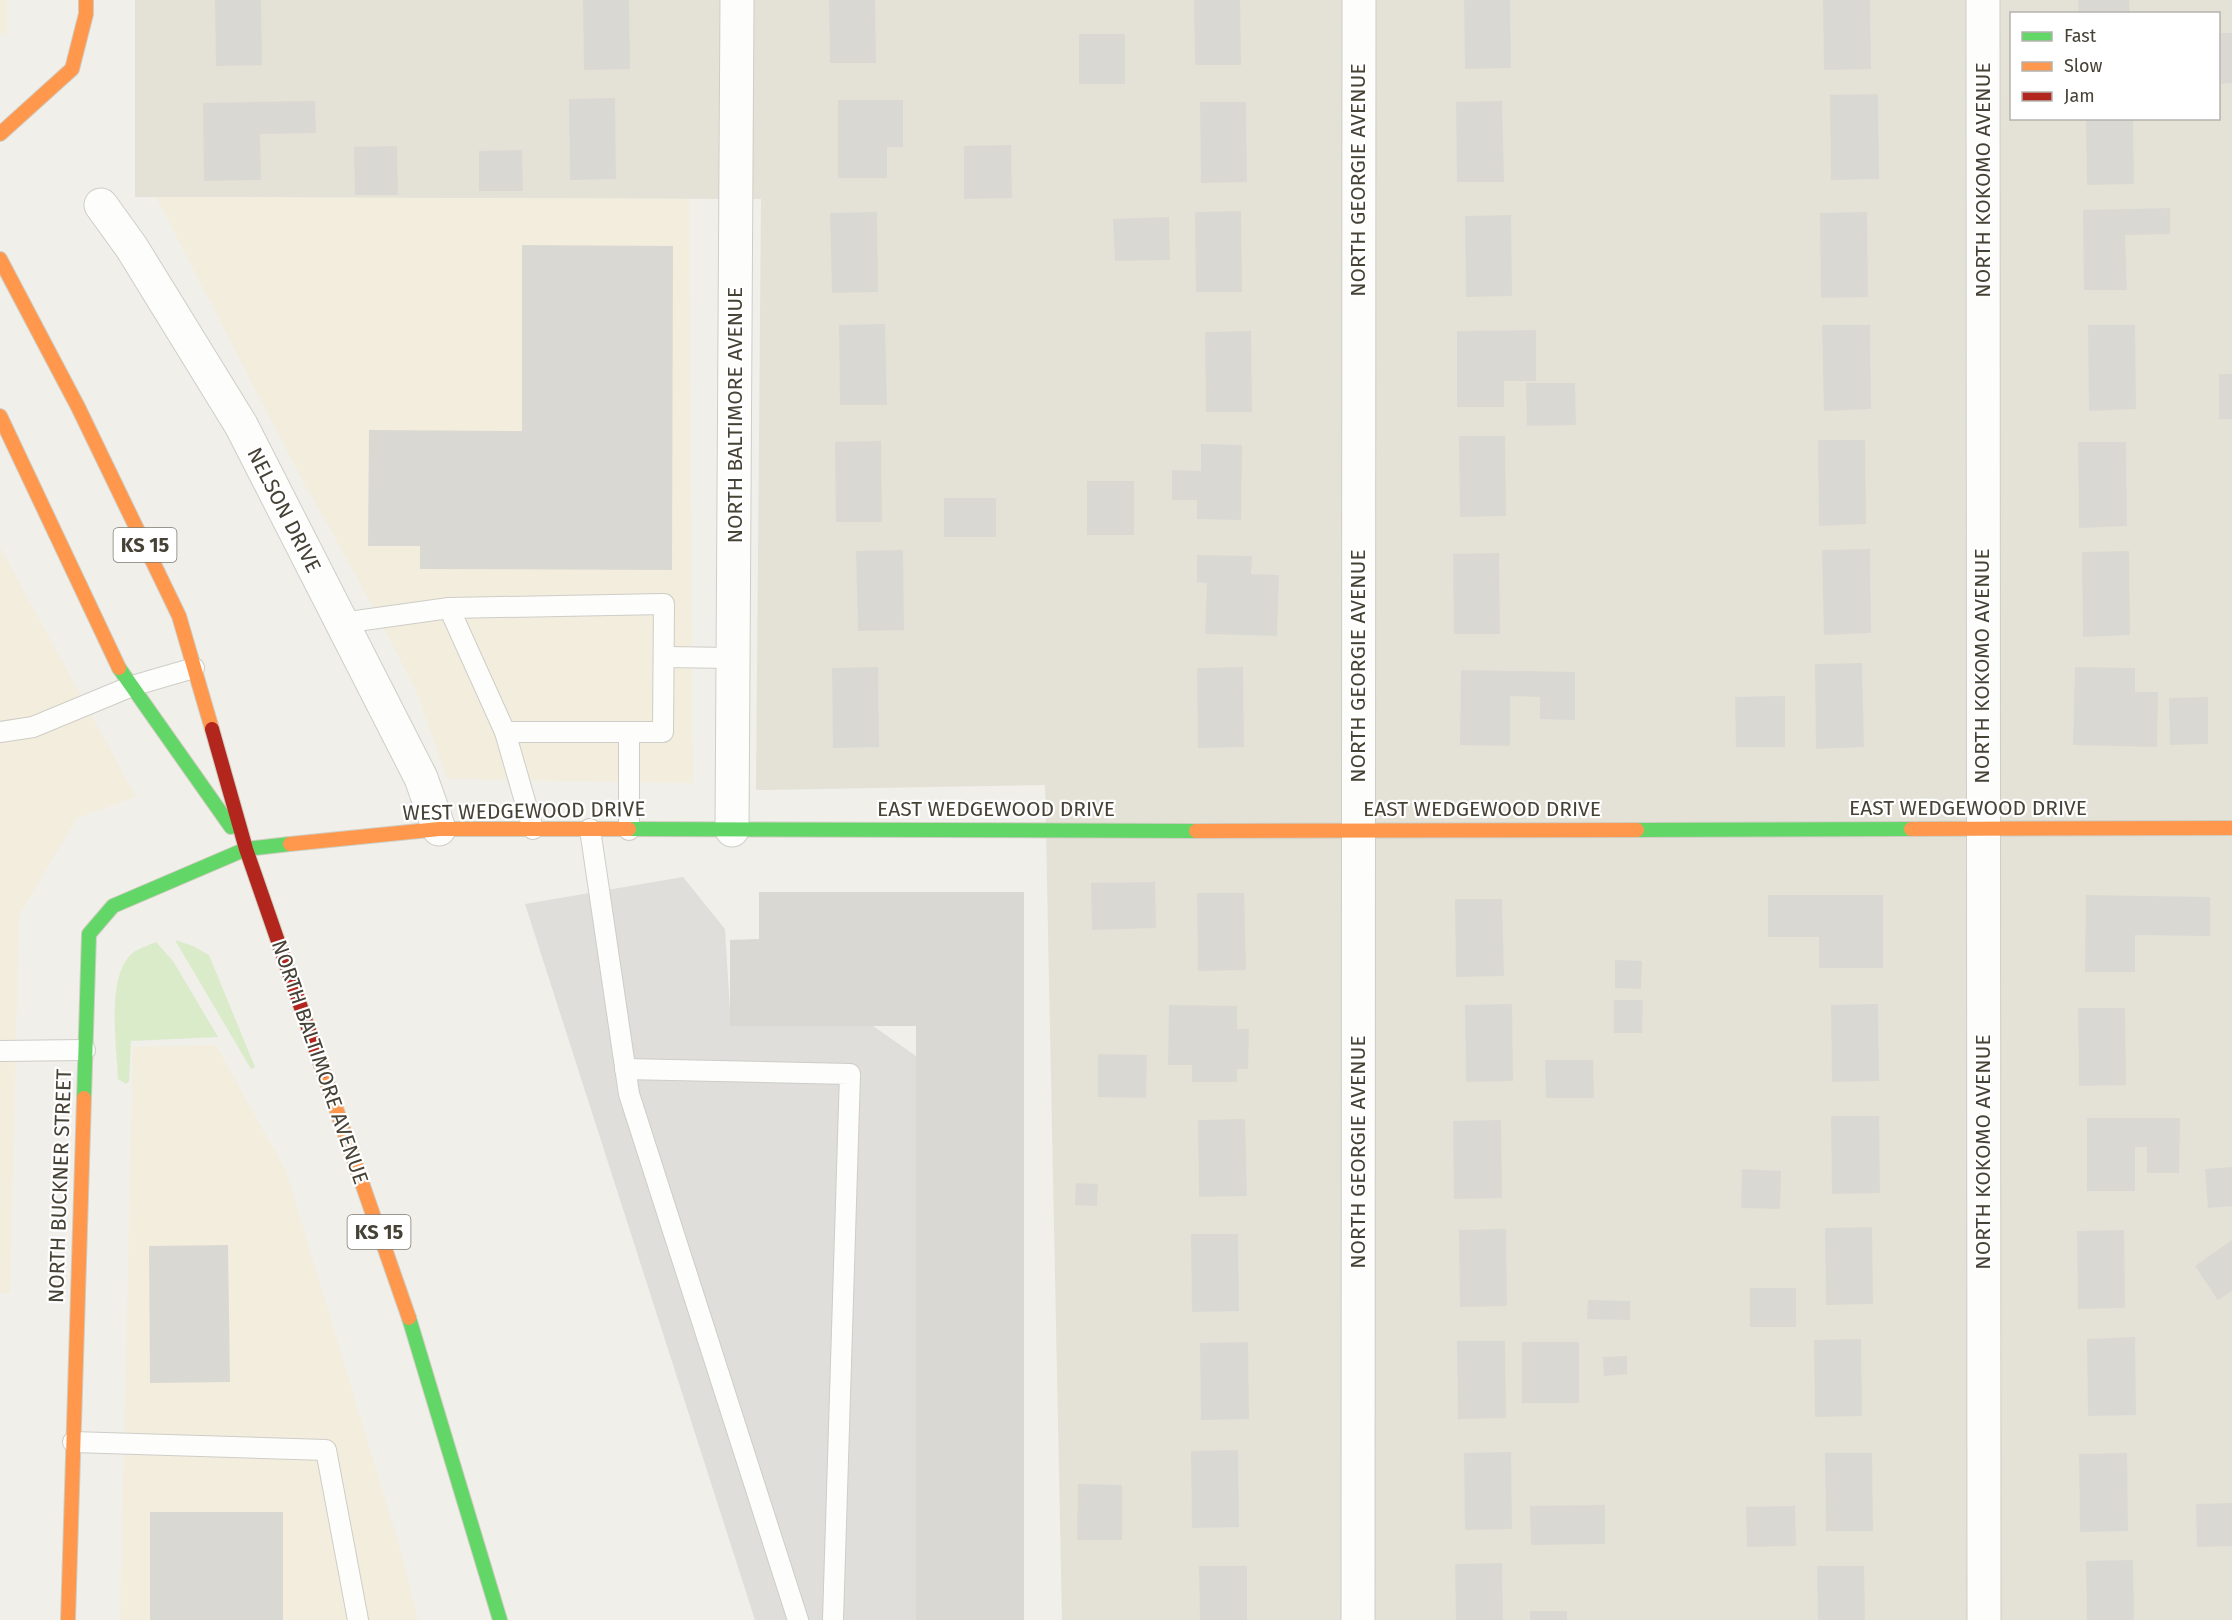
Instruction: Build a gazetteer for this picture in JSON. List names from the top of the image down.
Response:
{
  "streets": {
    "street": [
      "NORTH GEORGIE AVENUE",
      "NORTH KOKOMO AVENUE",
      "NORTH BALTIMORE AVENUE",
      "NELSON DRIVE",
      "KS 15",
      "EAST WEDGEWOOD DRIVE",
      "WEST WEDGEWOOD DRIVE",
      "NORTH BUCKNER STREET"
    ]
  },
  "crossings": [
    ["NORTH GEORGIE AVENUE", "EAST WEDGEWOOD DRIVE"],
    ["NORTH KOKOMO AVENUE", "EAST WEDGEWOOD DRIVE"],
    ["NORTH BALTIMORE AVENUE", "KS 15"],
    ["NORTH BALTIMORE AVENUE", "EAST WEDGEWOOD DRIVE"],
    ["NORTH BALTIMORE AVENUE", "WEST WEDGEWOOD DRIVE"],
    ["NORTH BALTIMORE AVENUE", "NORTH BUCKNER STREET"],
    ["NELSON DRIVE", "WEST WEDGEWOOD DRIVE"],
    ["KS 15", "WEST WEDGEWOOD DRIVE"],
    ["KS 15", "NORTH BUCKNER STREET"],
    ["EAST WEDGEWOOD DRIVE", "WEST WEDGEWOOD DRIVE"],
    ["WEST WEDGEWOOD DRIVE", "NORTH BUCKNER STREET"]
  ],
  "legend": ["Fast", "Slow", "Jam"]
}
